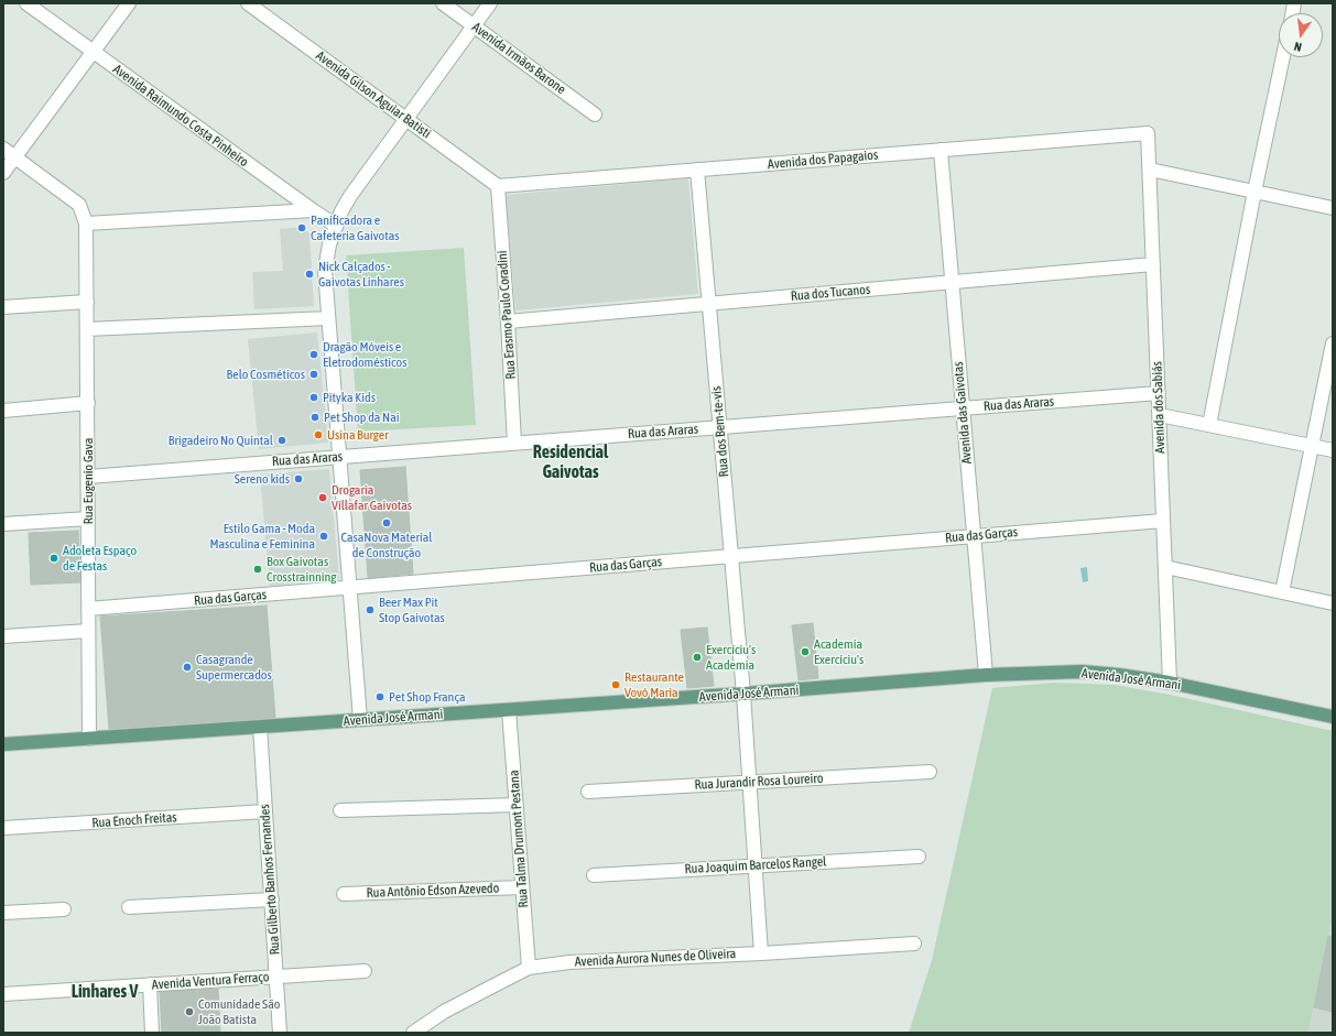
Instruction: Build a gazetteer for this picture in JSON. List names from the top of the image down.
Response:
{
  "streets": {
    "main road": ["Avenida José Armani"],
    "street": [
      "Avenida Irmãos Barone",
      "Avenida Gilson Aguiar Batisti",
      "Avenida Raimundo Costa Pinheiro",
      "Avenida dos Papagaios",
      "Rua dos Tucanos",
      "Rua Erasmo Paulo Coradini",
      "Rua das Araras",
      "Avenida dos Sabiás",
      "Avenida das Gaivotas",
      "Rua dos Bem-te-vis",
      "Rua Eugenio Gava",
      "Rua das Garças",
      "Rua Jurandir Rosa Loureiro",
      "Rua Enoch Freitas",
      "Rua Talma Drumont Pestana",
      "Rua Joaquim Barcelos Rangel",
      "Rua Gilberto Banhos Fernandes",
      "Rua Antônio Edson Azevedo",
      "Avenida Aurora Nunes de Oliveira",
      "Avenida Ventura Ferraço"
    ]
  },
  "crossings": [
    ["Avenida Gilson Aguiar Batisti", "Avenida dos Papagaios"],
    ["Avenida Gilson Aguiar Batisti", "Rua Erasmo Paulo Coradini"],
    ["Avenida dos Papagaios", "Rua Erasmo Paulo Coradini"],
    ["Avenida dos Papagaios", "Avenida dos Sabiás"],
    ["Avenida dos Papagaios", "Avenida das Gaivotas"],
    ["Avenida dos Papagaios", "Rua dos Bem-te-vis"],
    ["Rua dos Tucanos", "Rua Erasmo Paulo Coradini"],
    ["Rua dos Tucanos", "Avenida dos Sabiás"],
    ["Rua dos Tucanos", "Avenida das Gaivotas"],
    ["Rua dos Tucanos", "Rua dos Bem-te-vis"],
    ["Rua Erasmo Paulo Coradini", "Rua das Araras"],
    ["Rua das Araras", "Avenida dos Sabiás"],
    ["Rua das Araras", "Avenida das Gaivotas"],
    ["Rua das Araras", "Rua dos Bem-te-vis"],
    ["Rua das Araras", "Rua Eugenio Gava"],
    ["Avenida dos Sabiás", "Rua das Garças"],
    ["Avenida dos Sabiás", "Avenida José Armani"],
    ["Avenida das Gaivotas", "Rua das Garças"],
    ["Avenida das Gaivotas", "Avenida José Armani"],
    ["Rua dos Bem-te-vis", "Rua das Garças"],
    ["Rua dos Bem-te-vis", "Avenida José Armani"],
    ["Rua dos Bem-te-vis", "Rua Jurandir Rosa Loureiro"],
    ["Rua dos Bem-te-vis", "Rua Joaquim Barcelos Rangel"],
    ["Rua dos Bem-te-vis", "Avenida Aurora Nunes de Oliveira"],
    ["Rua Eugenio Gava", "Rua das Garças"],
    ["Rua Eugenio Gava", "Avenida José Armani"],
    ["Avenida José Armani", "Rua Talma Drumont Pestana"],
    ["Avenida José Armani", "Rua Gilberto Banhos Fernandes"],
    ["Rua Enoch Freitas", "Rua Gilberto Banhos Fernandes"],
    ["Rua Talma Drumont Pestana", "Rua Antônio Edson Azevedo"],
    ["Rua Talma Drumont Pestana", "Avenida Aurora Nunes de Oliveira"],
    ["Rua Gilberto Banhos Fernandes", "Avenida Ventura Ferraço"]
  ],
  "districts": ["Residencial Gaivotas", "Linhares V"],
  "places": [
    "Panificadora e Cafeteria Gaivotas",
    "Nick Calçados - Gaivotas Linhares",
    "Dragão Móveis e Eletrodomésticos",
    "Belo Cosméticos",
    "Pityka Kids",
    "Pet Shop da Nai",
    "Usina Burger",
    "Brigadeiro No Quintal",
    "Sereno kids",
    "Drogaria Villafar Gaivotas",
    "CasaNova Material de Construção",
    "Estilo Gama - Moda Masculina e Feminina",
    "Adoleta Espaço de Festas",
    "Box Gaivotas Crosstrainning",
    "Beer Max Pit Stop Gaivotas",
    "Academia Exercíciu's",
    "Exercíciu's Academia",
    "Casagrande Supermercados",
    "Restaurante Vovó Maria",
    "Pet Shop França",
    "Comunidade São João Batista"
  ],
  "north": "bottom"
}
